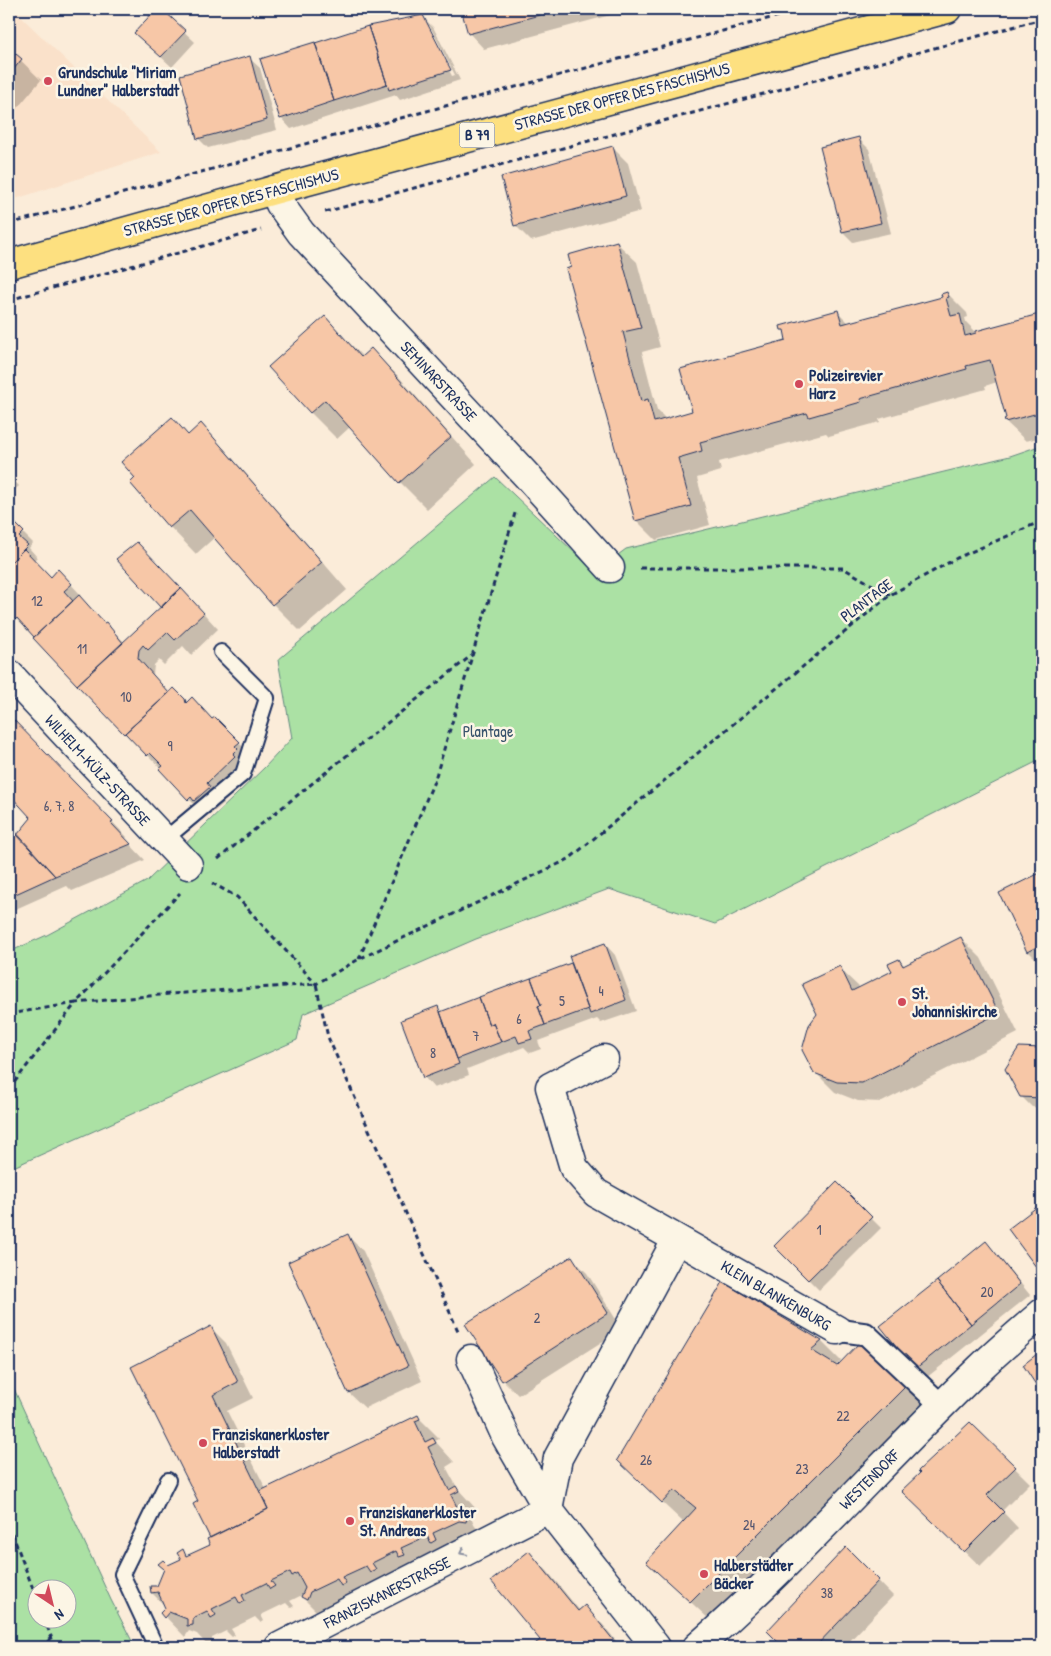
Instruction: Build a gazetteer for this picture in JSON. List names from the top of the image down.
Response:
{
  "streets": {
    "main road": ["STRASSE DER OPFER DES FASCHISMUS", "B 79"],
    "street": [
      "SEMINARSTRASSE",
      "WILHELM-KÜLZ-STRASSE",
      "KLEIN BLANKENBURG",
      "WESTENDORF",
      "FRANZISKANERSTRASSE"
    ],
    "path": ["PLANTAGE"]
  },
  "crossings": [
    ["STRASSE DER OPFER DES FASCHISMUS", "SEMINARSTRASSE"],
    ["KLEIN BLANKENBURG", "WESTENDORF"]
  ],
  "one_way": ["FRANZISKANERSTRASSE"],
  "parks": ["Plantage"],
  "places": [
    "Grundschule \"Miriam Lundner\" Halberstadt",
    "Polizeirevier Harz",
    "St. Johanniskirche",
    "Franziskanerkloster Halberstadt",
    "Franziskanerkloster St. Andreas",
    "Halberstädter Bäcker"
  ],
  "house_numbers": [
    "12",
    "11",
    "10",
    "9",
    "6, 7, 8",
    "4",
    "5",
    "6",
    "7",
    "8",
    "1",
    "20",
    "2",
    "22",
    "26",
    "23",
    "24",
    "38"
  ],
  "north": "bottom right"
}
